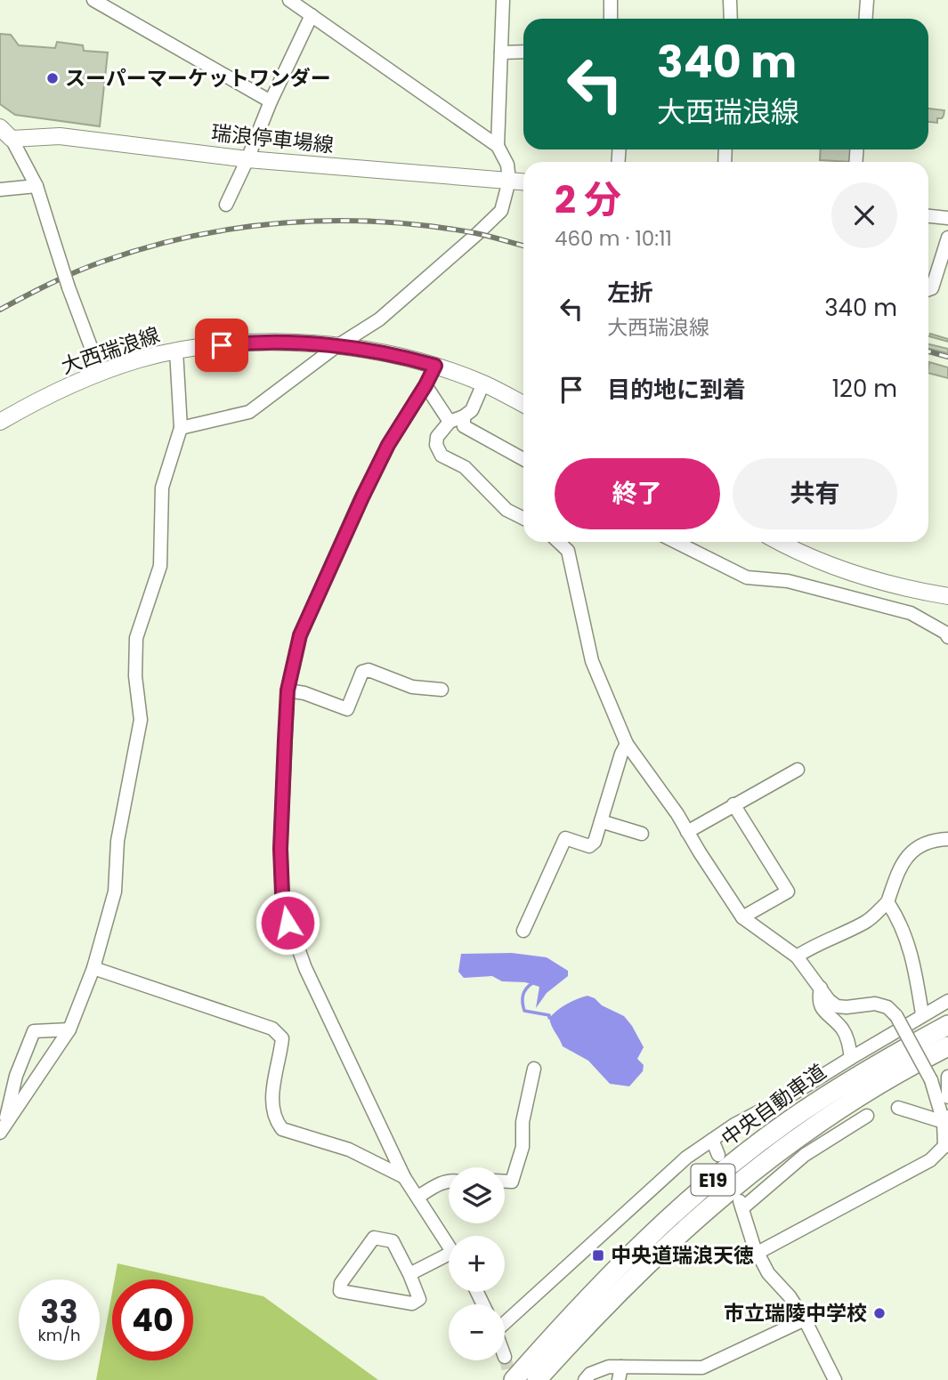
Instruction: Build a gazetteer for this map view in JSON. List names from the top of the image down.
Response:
{
  "streets": {
    "highway": ["中央自動車道", "E19"],
    "main road": ["瑞浪停車場線", "大西瑞浪線"]
  },
  "places": {
    "other": ["スーパーマーケットワンダー", "市立瑞陵中学校"],
    "transit": ["中央道瑞浪天徳"]
  },
  "page": {
    "turn": ["340 m", "大西瑞浪線"],
    "heading": ["2 分", "460 m · 10:11"],
    "list": [
      {
        "name": "左折",
        "note": "大西瑞浪線",
        "value": "340 m"
      },
      {
        "name": "目的地に到着",
        "value": "120 m"
      }
    ],
    "buttons": ["終了", "共有"],
    "map_buttons": ["+", "−"],
    "speed": "33 km/h",
    "limit": "40"
  }
}
